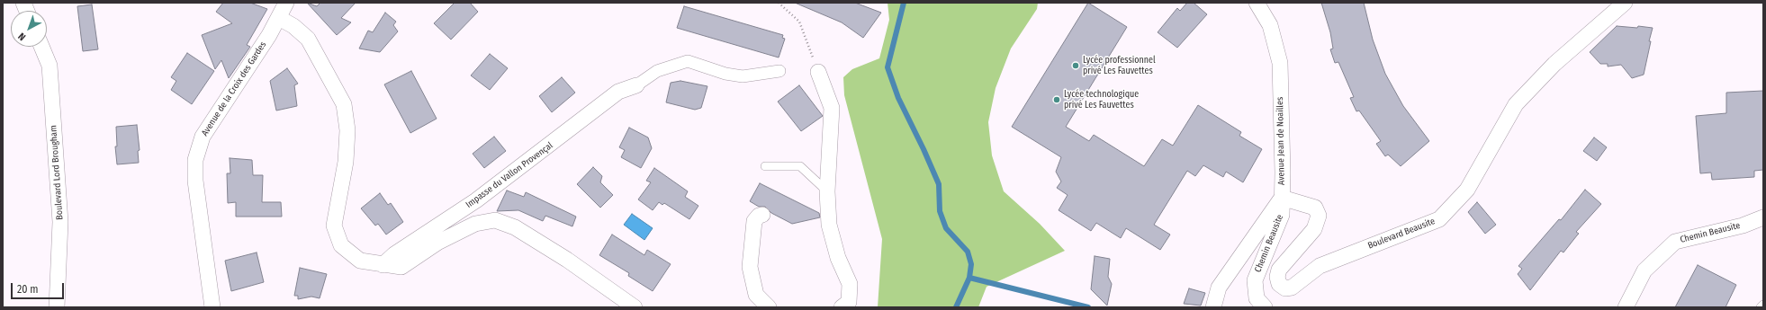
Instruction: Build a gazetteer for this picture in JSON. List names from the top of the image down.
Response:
{
  "streets": {
    "street": [
      "Avenue de la Croix des Gardes",
      "Avenue Jean de Noailles",
      "Boulevard Lord Brougham",
      "Impasse du Vallon Provençal",
      "Chemin Beausite",
      "Boulevard Beausite"
    ]
  },
  "crossings": [
    ["Avenue Jean de Noailles", "Chemin Beausite"],
    ["Avenue Jean de Noailles", "Boulevard Beausite"],
    ["Chemin Beausite", "Boulevard Beausite"]
  ],
  "places": ["Lycée professionnel privé Les Fauvettes", "Lycée technologique privé Les Fauvettes"],
  "scale_bar": "20 m",
  "north": "bottom left"
}
